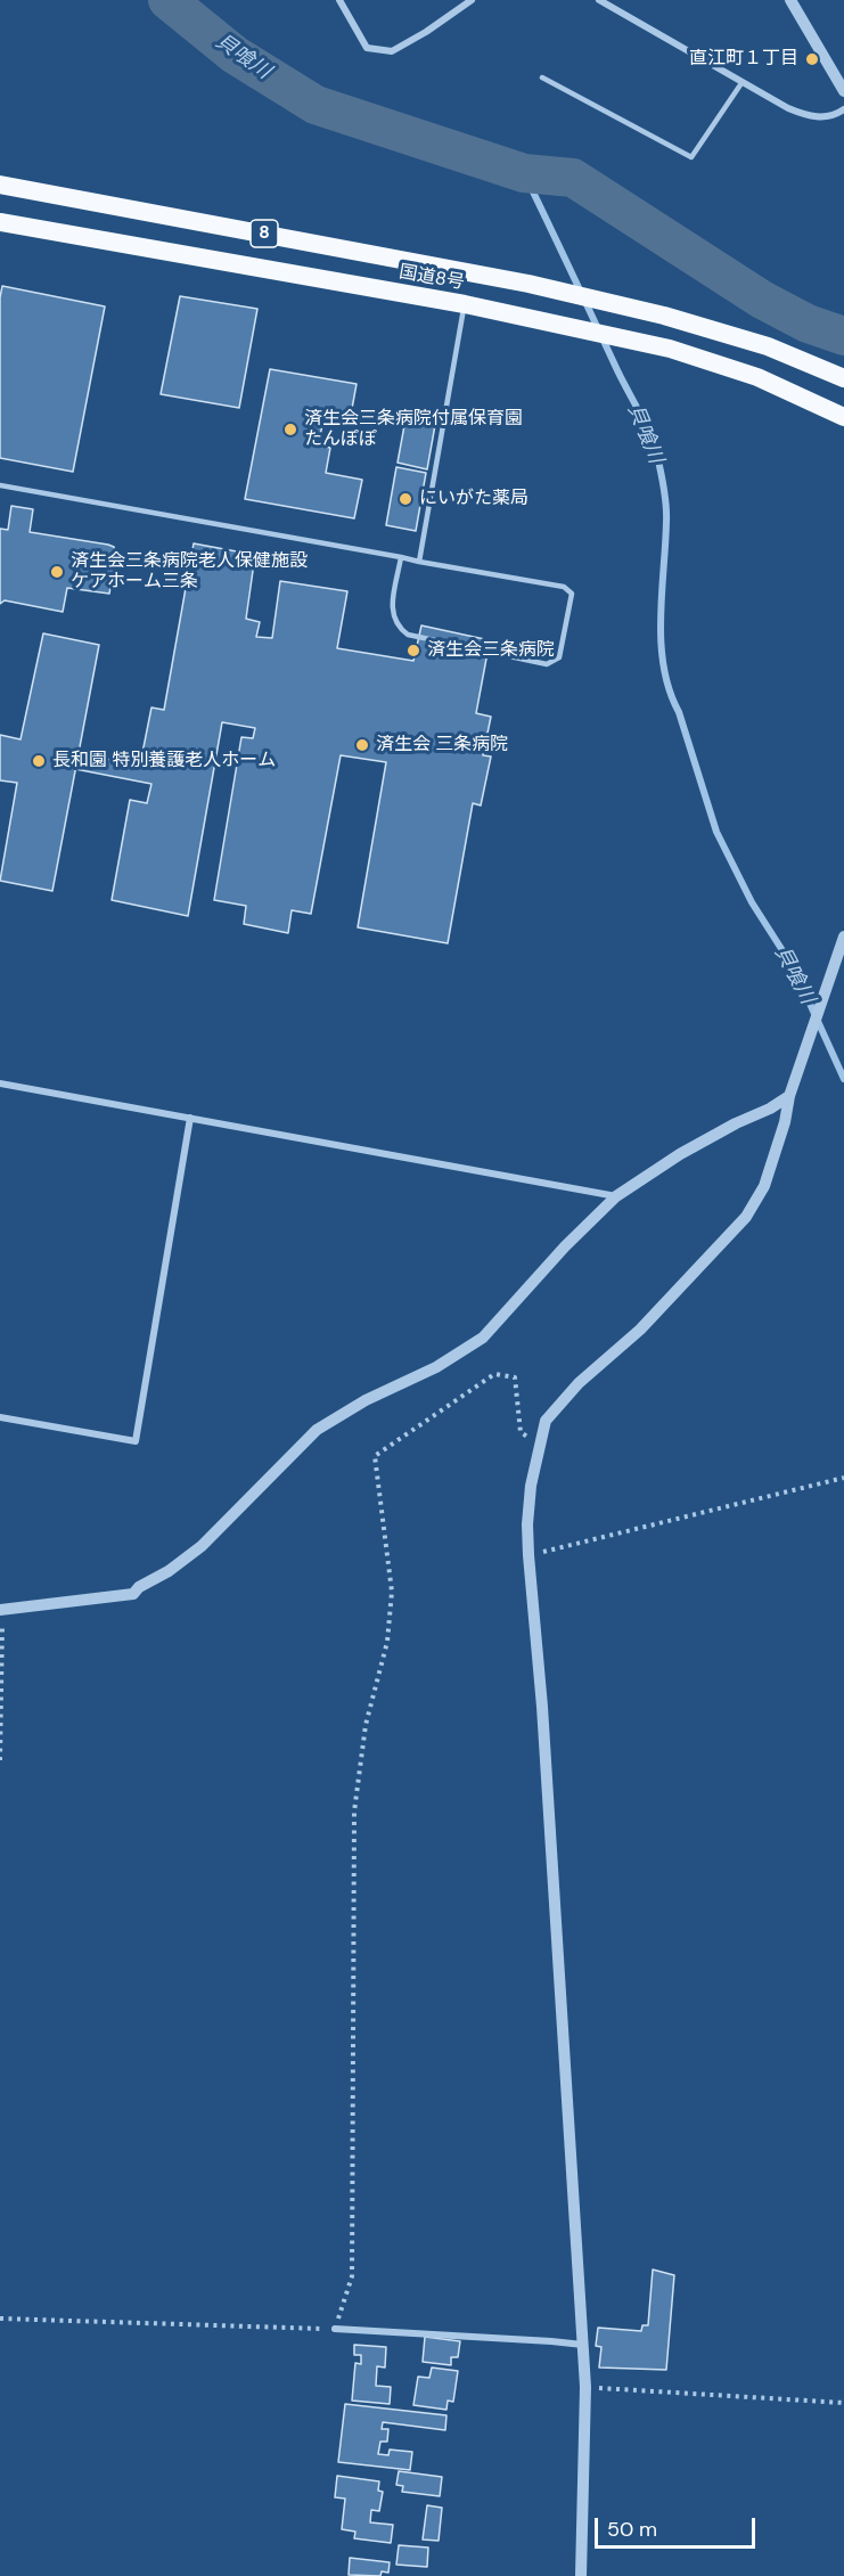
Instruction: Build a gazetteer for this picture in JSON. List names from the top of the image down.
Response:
{
  "streets": {
    "highway": ["8", "国道8号"]
  },
  "water": ["貝喰川"],
  "places": [
    "直江町１丁目",
    "済生会三条病院付属保育園 たんぽぽ",
    "にいがた薬局",
    "済生会三条病院老人保健施設 ケアホーム三条",
    "済生会三条病院",
    "済生会 三条病院",
    "長和園 特別養護老人ホーム"
  ],
  "scale_bar": "50 m"
}
